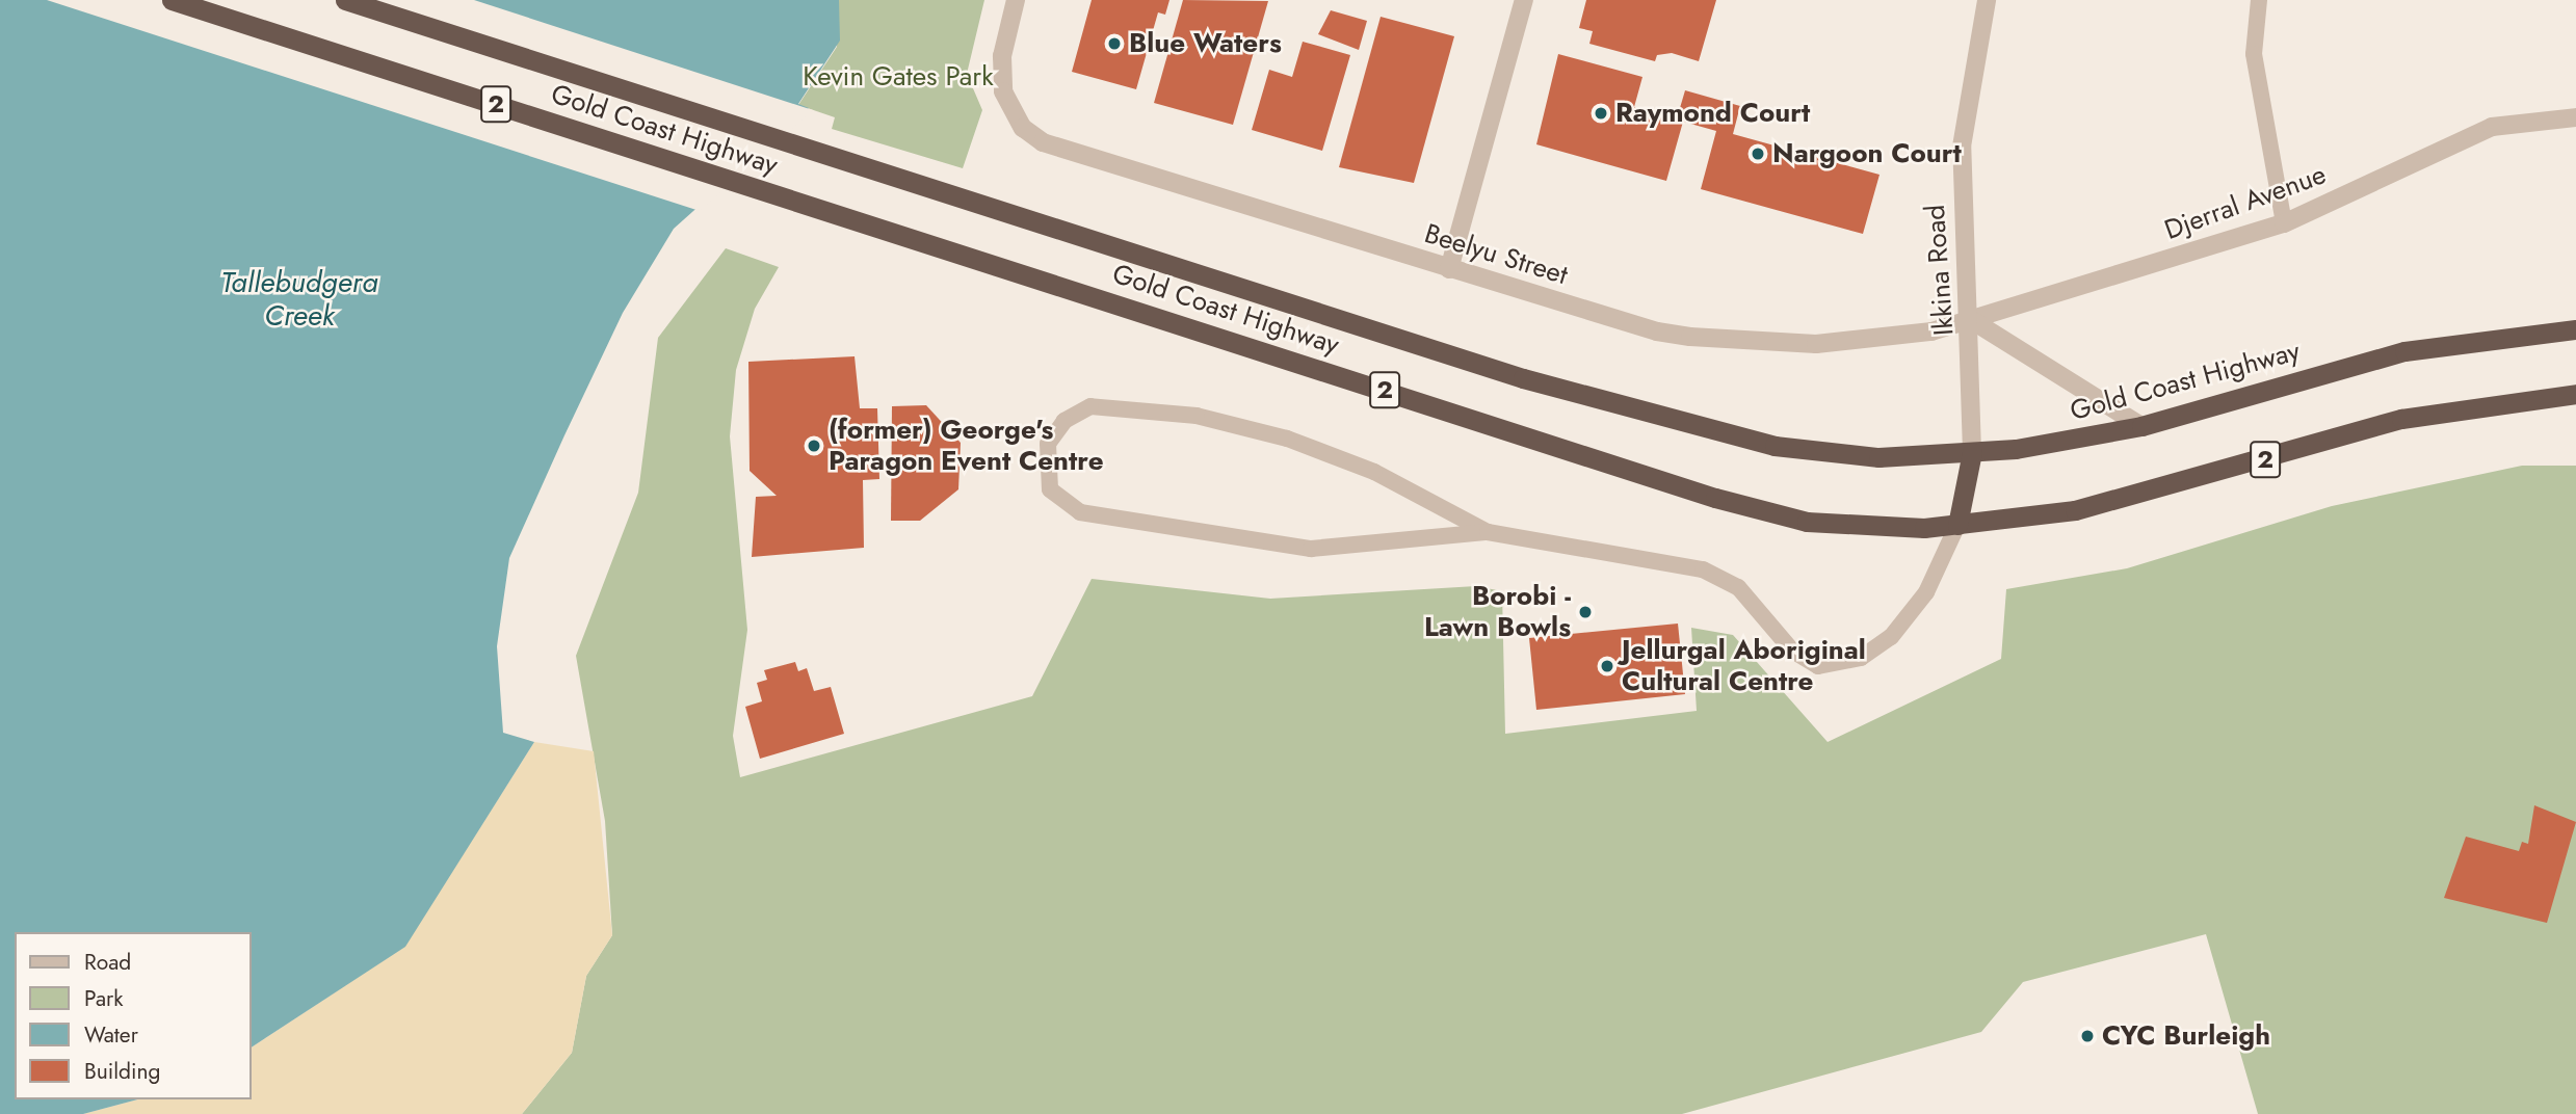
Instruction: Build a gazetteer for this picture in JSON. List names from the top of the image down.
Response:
{
  "streets": {
    "highway": ["2", "Gold Coast Highway"],
    "street": ["Djerral Avenue", "Beelyu Street", "Ikkina Road"]
  },
  "crossings": [
    ["Gold Coast Highway", "Ikkina Road"],
    ["Djerral Avenue", "Beelyu Street"],
    ["Djerral Avenue", "Ikkina Road"],
    ["Beelyu Street", "Ikkina Road"]
  ],
  "water": ["Tallebudgera Creek"],
  "parks": ["Kevin Gates Park"],
  "places": [
    "Blue Waters",
    "Raymond Court",
    "Nargoon Court",
    "(former) George's Paragon Event Centre",
    "Borobi - Lawn Bowls",
    "Jellurgal Aboriginal Cultural Centre",
    "CYC Burleigh"
  ],
  "legend": [
    "Road",
    "Park",
    "Water",
    "Building"
  ]
}
